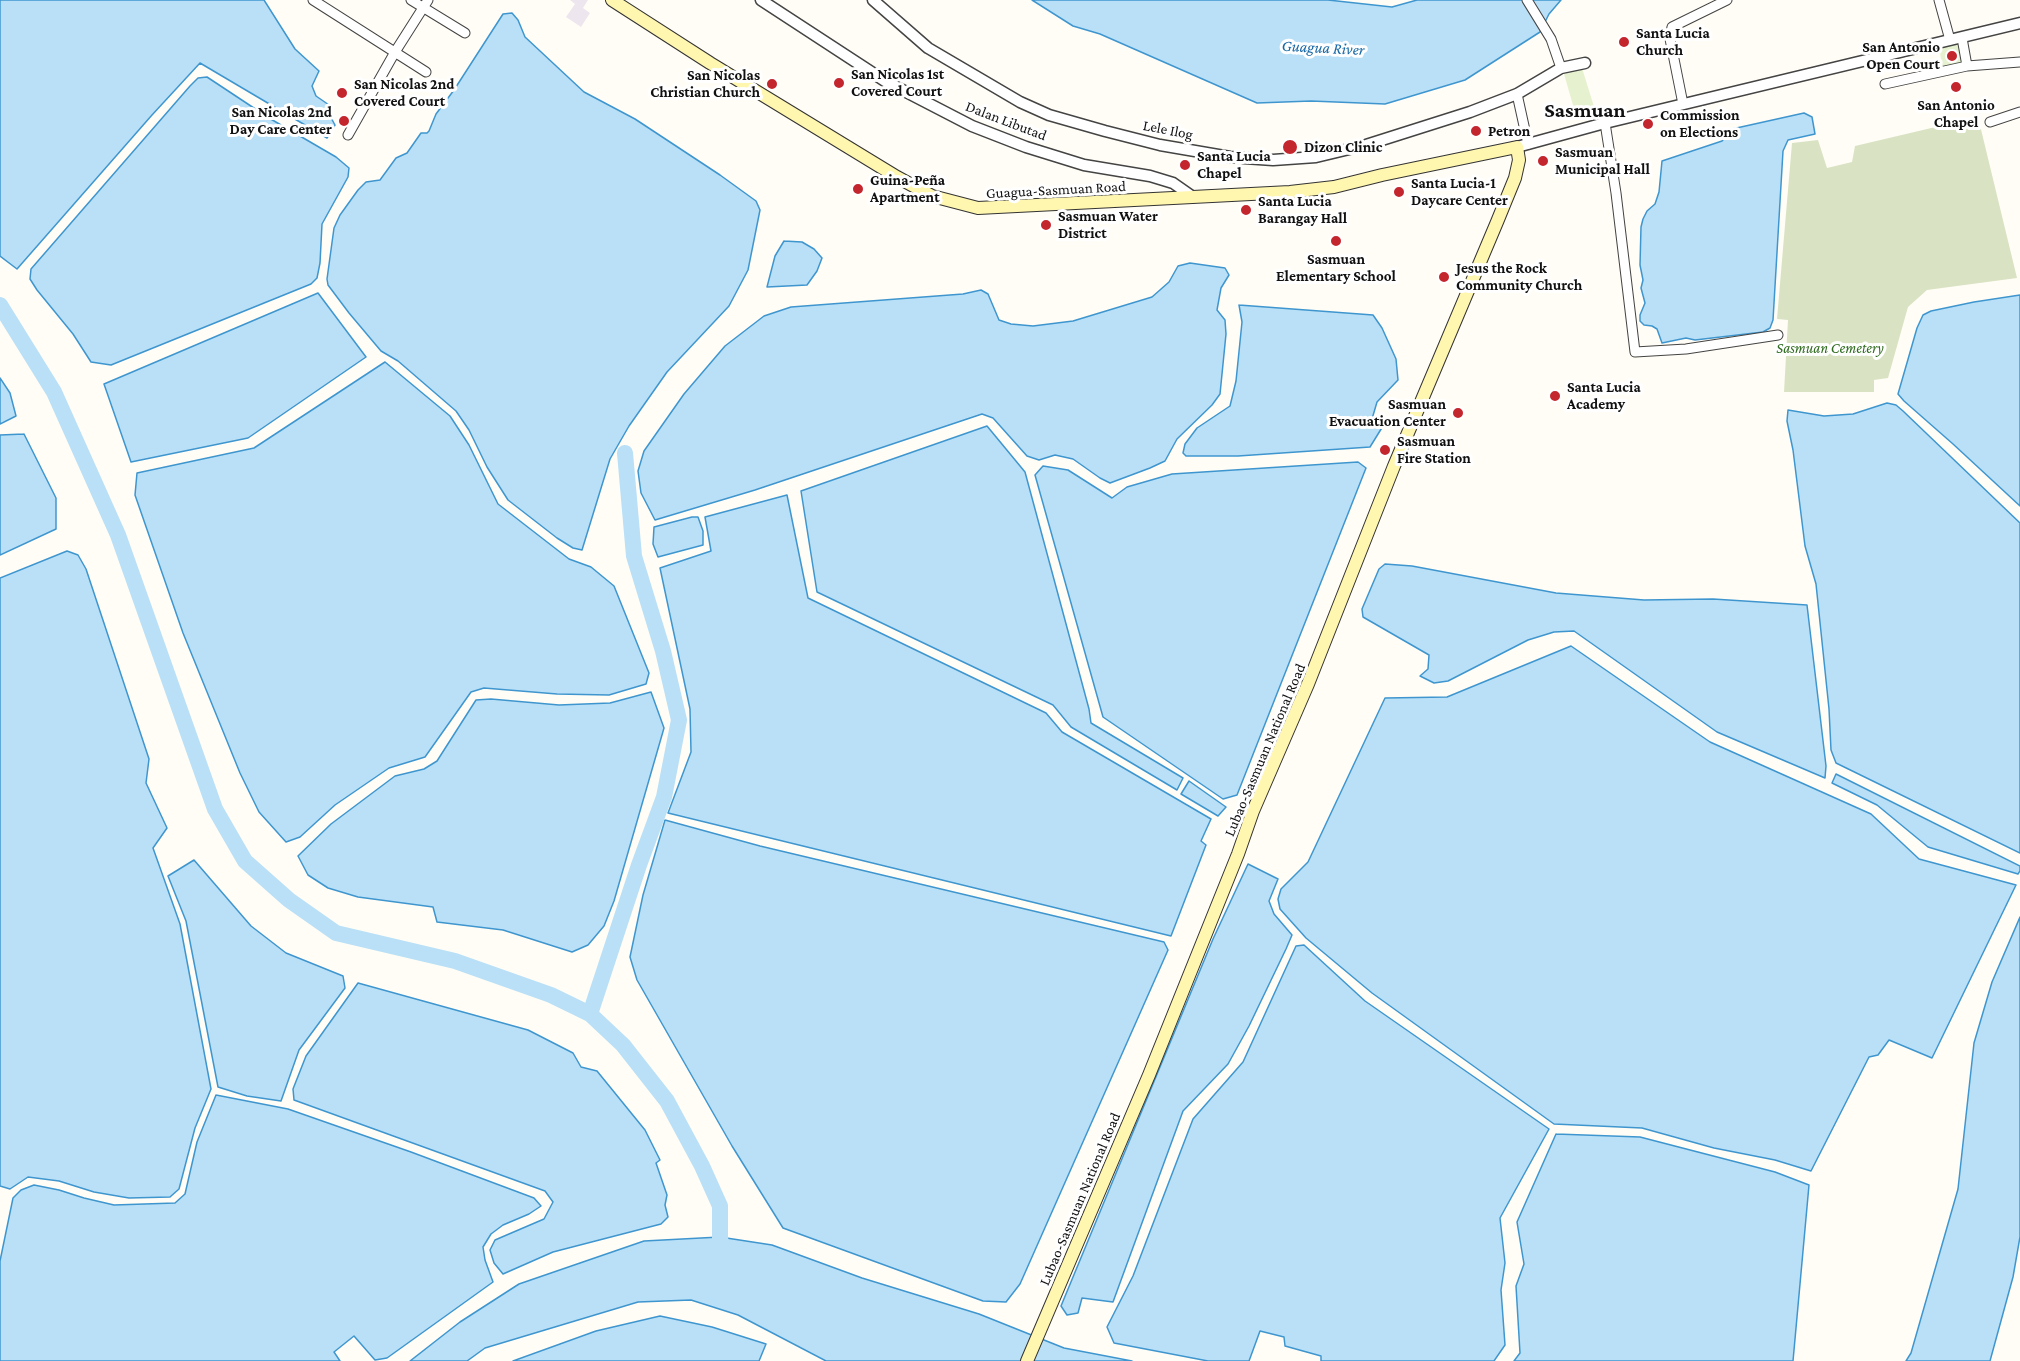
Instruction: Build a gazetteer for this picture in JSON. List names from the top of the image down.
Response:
{
  "streets": {
    "main road": ["Guagua-Sasmuan Road", "Lubao-Sasmuan National Road"],
    "street": ["Dalan Libutad", "Lele Ilog"]
  },
  "crossings": [
    ["Dalan Libutad", "Guagua-Sasmuan Road"],
    ["Guagua-Sasmuan Road", "Lubao-Sasmuan National Road"]
  ],
  "districts": ["Sasmuan"],
  "water": ["Guagua River"],
  "parks": ["Sasmuan Cemetery"],
  "places": [
    "Santa Lucia Church",
    "San Antonio Open Court",
    "San Nicolas 1st Covered Court",
    "San Nicolas Christian Church",
    "San Antonio Chapel",
    "San Nicolas 2nd Covered Court",
    "San Nicolas 2nd Day Care Center",
    "Commission on Elections",
    "Petron",
    "Dizon Clinic",
    "Sasmuan Municipal Hall",
    "Santa Lucia Chapel",
    "Guina-Peña Apartment",
    "Santa Lucia-1 Daycare Center",
    "Santa Lucia Barangay Hall",
    "Sasmuan Water District",
    "Sasmuan Elementary School",
    "Jesus the Rock Community Church",
    "Santa Lucia Academy",
    "Sasmuan Evacuation Center",
    "Sasmuan Fire Station"
  ]
}
